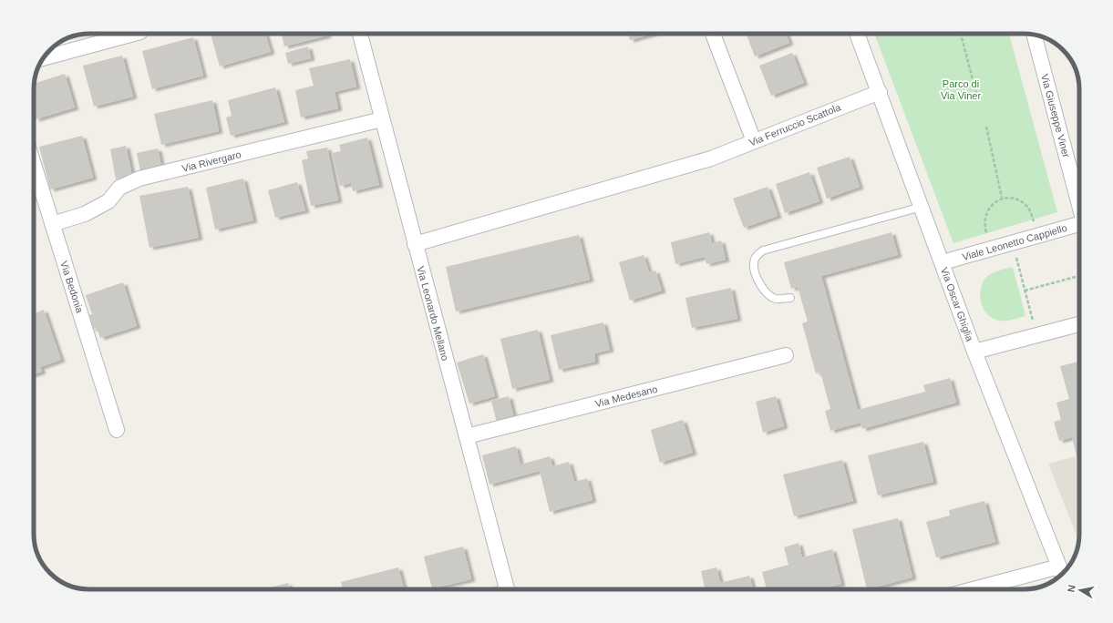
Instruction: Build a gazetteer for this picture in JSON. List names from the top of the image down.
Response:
{
  "streets": {
    "street": [
      "Via Giuseppe Viner",
      "Via Ferruccio Scattola",
      "Via Rivergaro",
      "Viale Leonetto Cappiello",
      "Via Bedonia",
      "Via Oscar Ghiglia",
      "Via Leonardo Mellano",
      "Via Medesano"
    ]
  },
  "crossings": [
    ["Via Ferruccio Scattola", "Via Oscar Ghiglia"],
    ["Via Ferruccio Scattola", "Via Leonardo Mellano"],
    ["Via Rivergaro", "Via Bedonia"],
    ["Via Rivergaro", "Via Leonardo Mellano"],
    ["Viale Leonetto Cappiello", "Via Oscar Ghiglia"],
    ["Via Leonardo Mellano", "Via Medesano"]
  ],
  "parks": ["Parco di Via Viner"],
  "north": "left"
}
